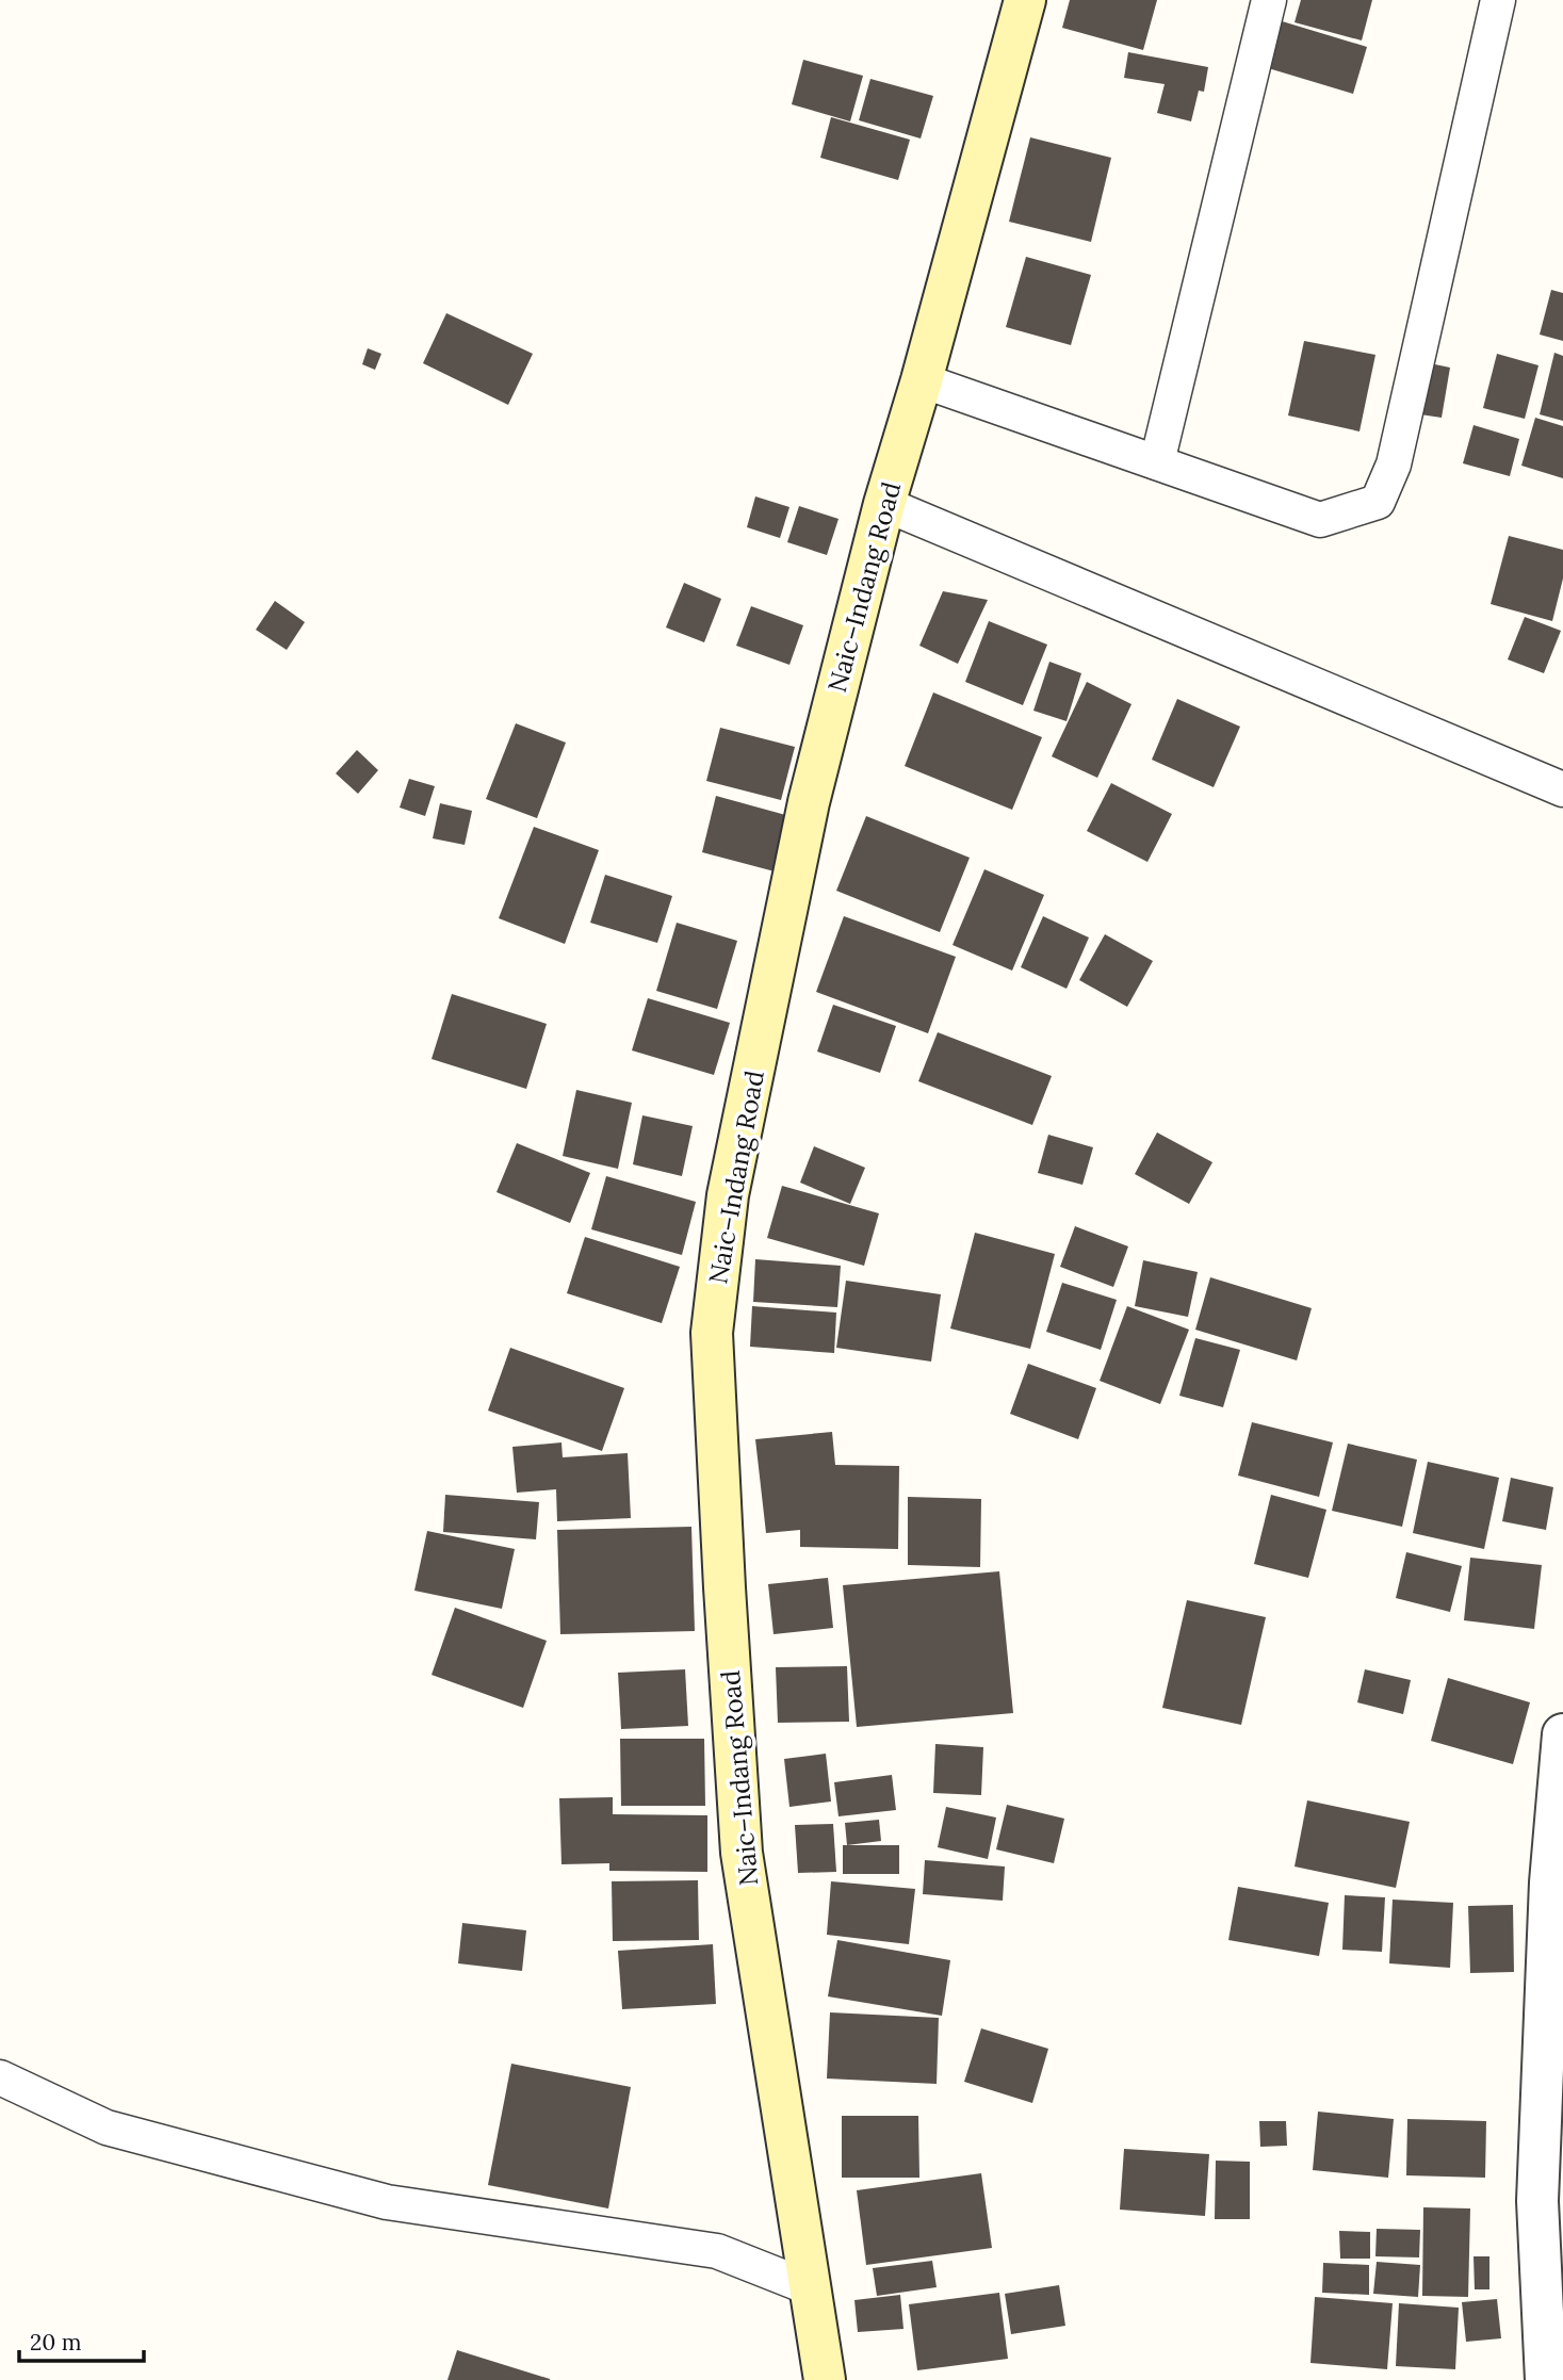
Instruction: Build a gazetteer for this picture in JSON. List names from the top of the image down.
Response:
{
  "streets": {
    "main road": ["Naic–Indang Road"]
  },
  "scale_bar": "20 m"
}
